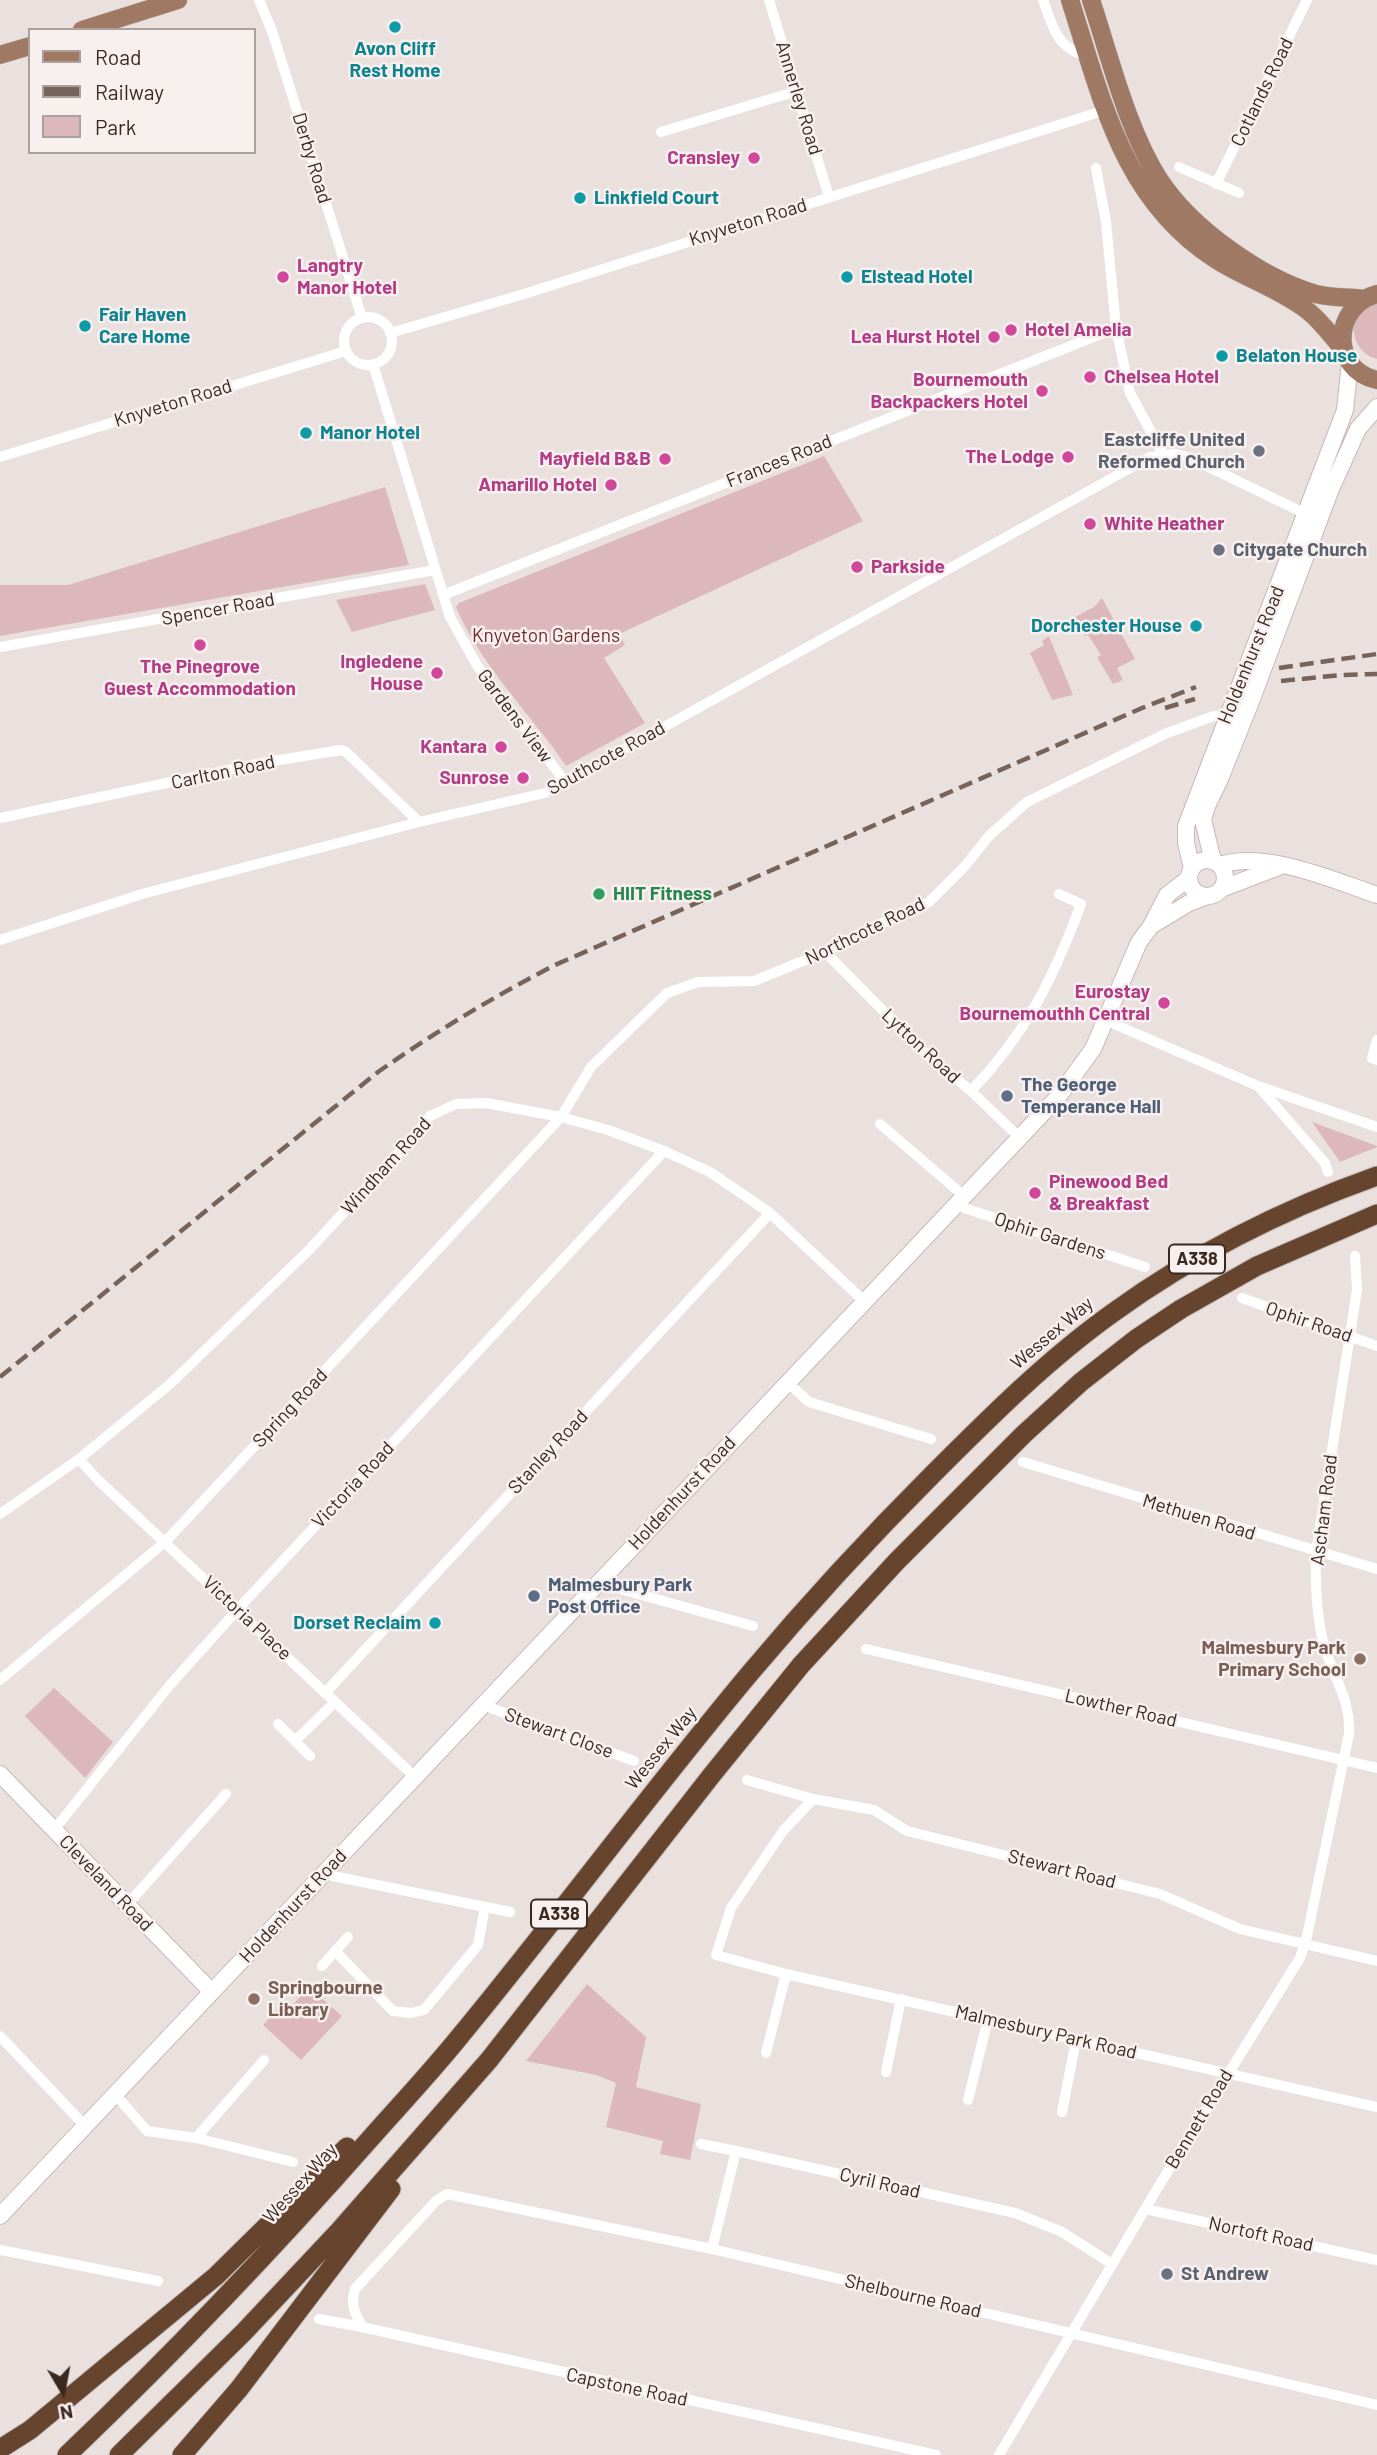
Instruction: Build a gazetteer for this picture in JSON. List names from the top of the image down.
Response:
{
  "streets": {
    "highway": ["A338", "Wessex Way"],
    "street": [
      "Cotlands Road",
      "Annerley Road",
      "Derby Road",
      "Knyveton Road",
      "Frances Road",
      "Spencer Road",
      "Holdenhurst Road",
      "Gardens View",
      "Southcote Road",
      "Carlton Road",
      "Northcote Road",
      "Lytton Road",
      "Windham Road",
      "Ophir Gardens",
      "Ophir Road",
      "Spring Road",
      "Stanley Road",
      "Victoria Road",
      "Ascham Road",
      "Methuen Road",
      "Victoria Place",
      "Lowther Road",
      "Stewart Close",
      "Stewart Road",
      "Cleveland Road",
      "Malmesbury Park Road",
      "Bennett Road",
      "Cyril Road",
      "Nortoft Road",
      "Shelbourne Road",
      "Capstone Road"
    ]
  },
  "crossings": [
    ["Annerley Road", "Knyveton Road"],
    ["Derby Road", "Knyveton Road"],
    ["Frances Road", "Gardens View"],
    ["Spencer Road", "Gardens View"],
    ["Holdenhurst Road", "Northcote Road"],
    ["Holdenhurst Road", "Lytton Road"],
    ["Holdenhurst Road", "Windham Road"],
    ["Holdenhurst Road", "Ophir Gardens"],
    ["Holdenhurst Road", "Victoria Place"],
    ["Holdenhurst Road", "Stewart Close"],
    ["Holdenhurst Road", "Cleveland Road"],
    ["Gardens View", "Southcote Road"],
    ["Southcote Road", "Carlton Road"],
    ["Northcote Road", "Lytton Road"],
    ["Northcote Road", "Windham Road"],
    ["Northcote Road", "Spring Road"],
    ["Windham Road", "Spring Road"],
    ["Windham Road", "Stanley Road"],
    ["Windham Road", "Victoria Road"],
    ["Windham Road", "Victoria Place"],
    ["Ophir Road", "Ascham Road"],
    ["Spring Road", "Victoria Place"],
    ["Stanley Road", "Victoria Place"],
    ["Victoria Road", "Victoria Place"],
    ["Victoria Road", "Cleveland Road"],
    ["Ascham Road", "Methuen Road"],
    ["Ascham Road", "Lowther Road"],
    ["Ascham Road", "Bennett Road"],
    ["Lowther Road", "Bennett Road"],
    ["Stewart Road", "Malmesbury Park Road"],
    ["Stewart Road", "Bennett Road"],
    ["Malmesbury Park Road", "Bennett Road"],
    ["Bennett Road", "Cyril Road"],
    ["Bennett Road", "Nortoft Road"],
    ["Bennett Road", "Shelbourne Road"],
    ["Shelbourne Road", "Capstone Road"]
  ],
  "parks": ["Knyveton Gardens"],
  "places": [
    "Avon Cliff Rest Home",
    "Cransley",
    "Linkfield Court",
    "Langtry Manor Hotel",
    "Elstead Hotel",
    "Fair Haven Care Home",
    "Hotel Amelia",
    "Lea Hurst Hotel",
    "Belaton House",
    "Chelsea Hotel",
    "Bournemouth Backpackers Hotel",
    "Manor Hotel",
    "Eastcliffe United Reformed Church",
    "The Lodge",
    "Mayfield B&B",
    "Amarillo Hotel",
    "White Heather",
    "Citygate Church",
    "Parkside",
    "Dorchester House",
    "The Pinegrove Guest Accommodation",
    "Ingledene House",
    "Kantara",
    "Sunrose",
    "HIIT Fitness",
    "Eurostay Bournemouthh Central",
    "The George Temperance Hall",
    "Pinewood Bed & Breakfast",
    "Malmesbury Park Post Office",
    "Dorset Reclaim",
    "Malmesbury Park Primary School",
    "Springbourne Library",
    "St Andrew"
  ],
  "legend": ["Road", "Railway", "Park"],
  "north": "bottom"
}
